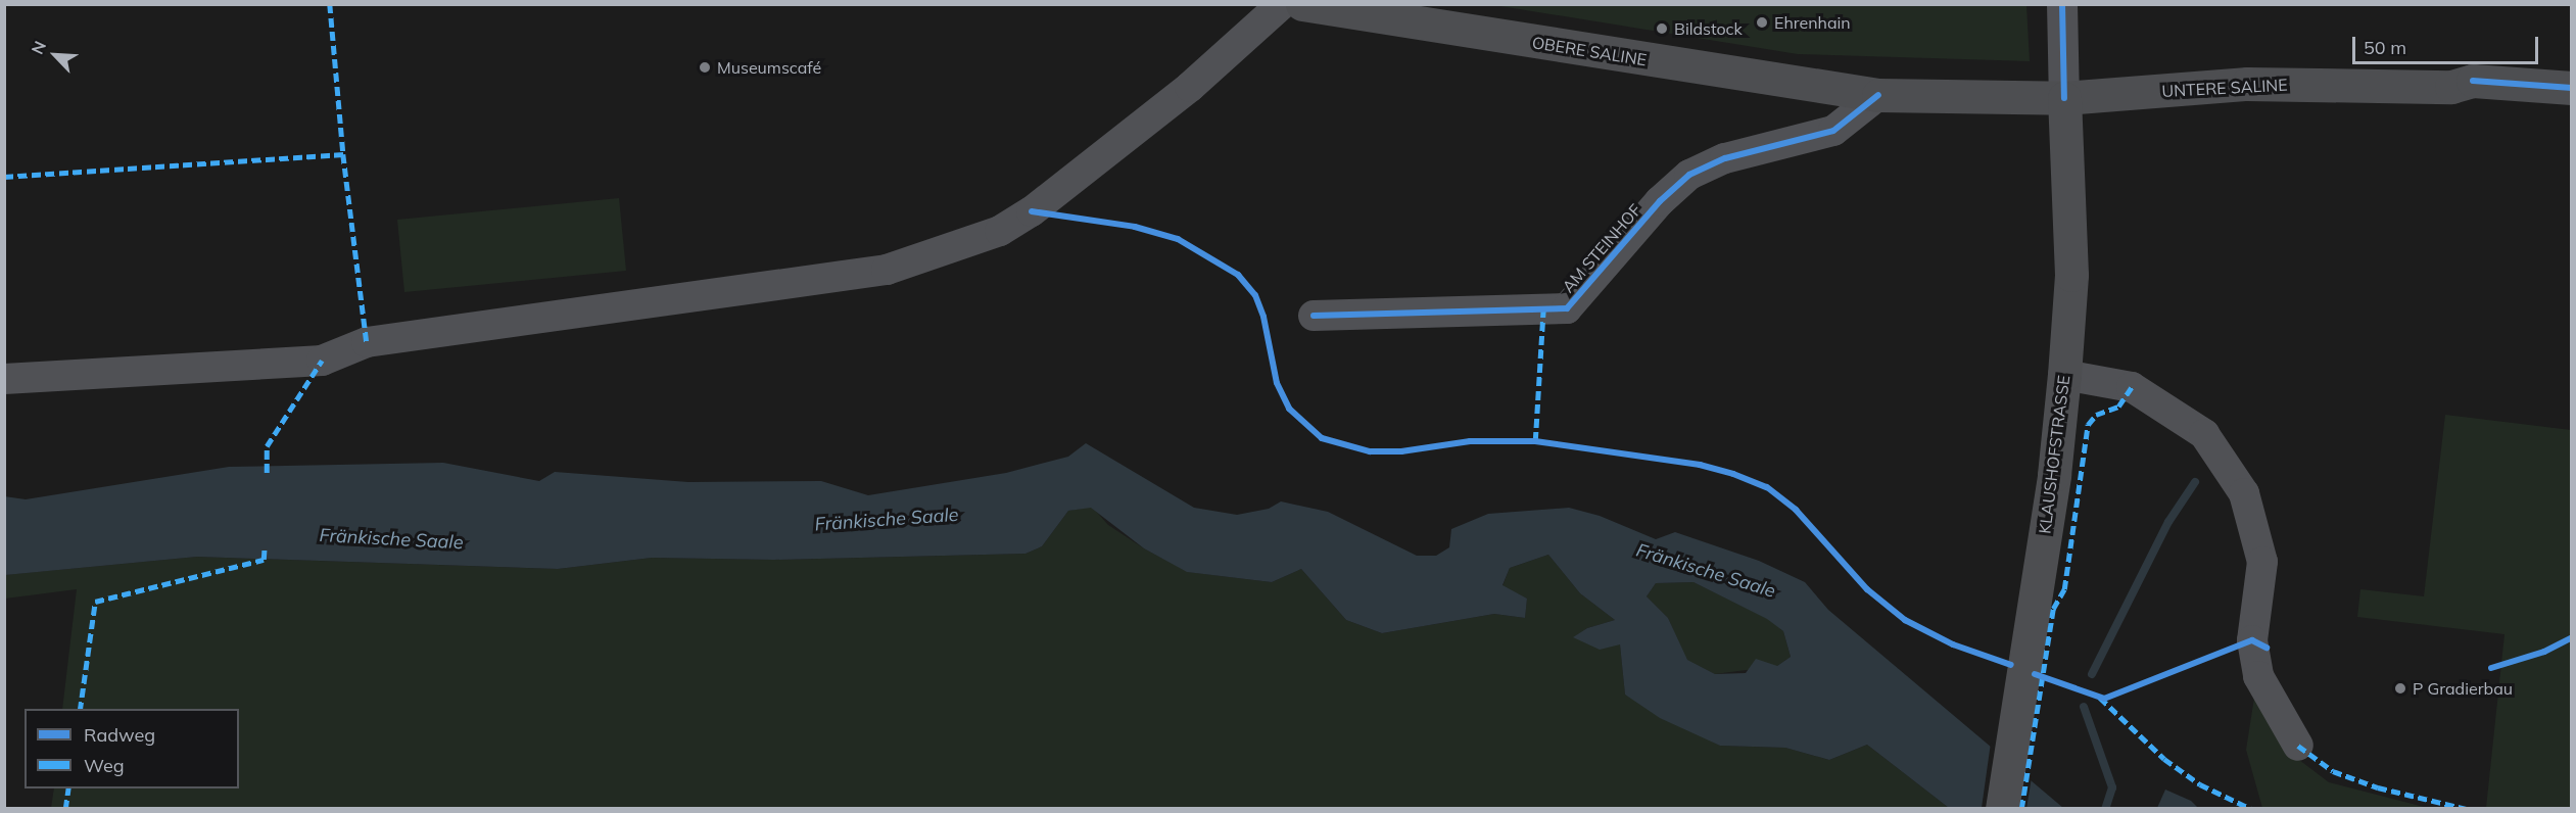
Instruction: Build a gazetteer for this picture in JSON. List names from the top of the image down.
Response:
{
  "streets": {
    "main road": ["OBERE SALINE", "UNTERE SALINE", "KLAUSHOFSTRASSE"],
    "street": ["AM STEINHOF"]
  },
  "crossings": [
    ["OBERE SALINE", "UNTERE SALINE"],
    ["OBERE SALINE", "AM STEINHOF"],
    ["UNTERE SALINE", "AM STEINHOF"],
    ["UNTERE SALINE", "KLAUSHOFSTRASSE"]
  ],
  "water": ["Fränkische Saale"],
  "places": [
    "Ehrenhain",
    "Bildstock",
    "Museumscafé",
    "P Gradierbau"
  ],
  "legend": ["Radweg", "Weg"],
  "scale_bar": "50 m",
  "north": "top left"
}
